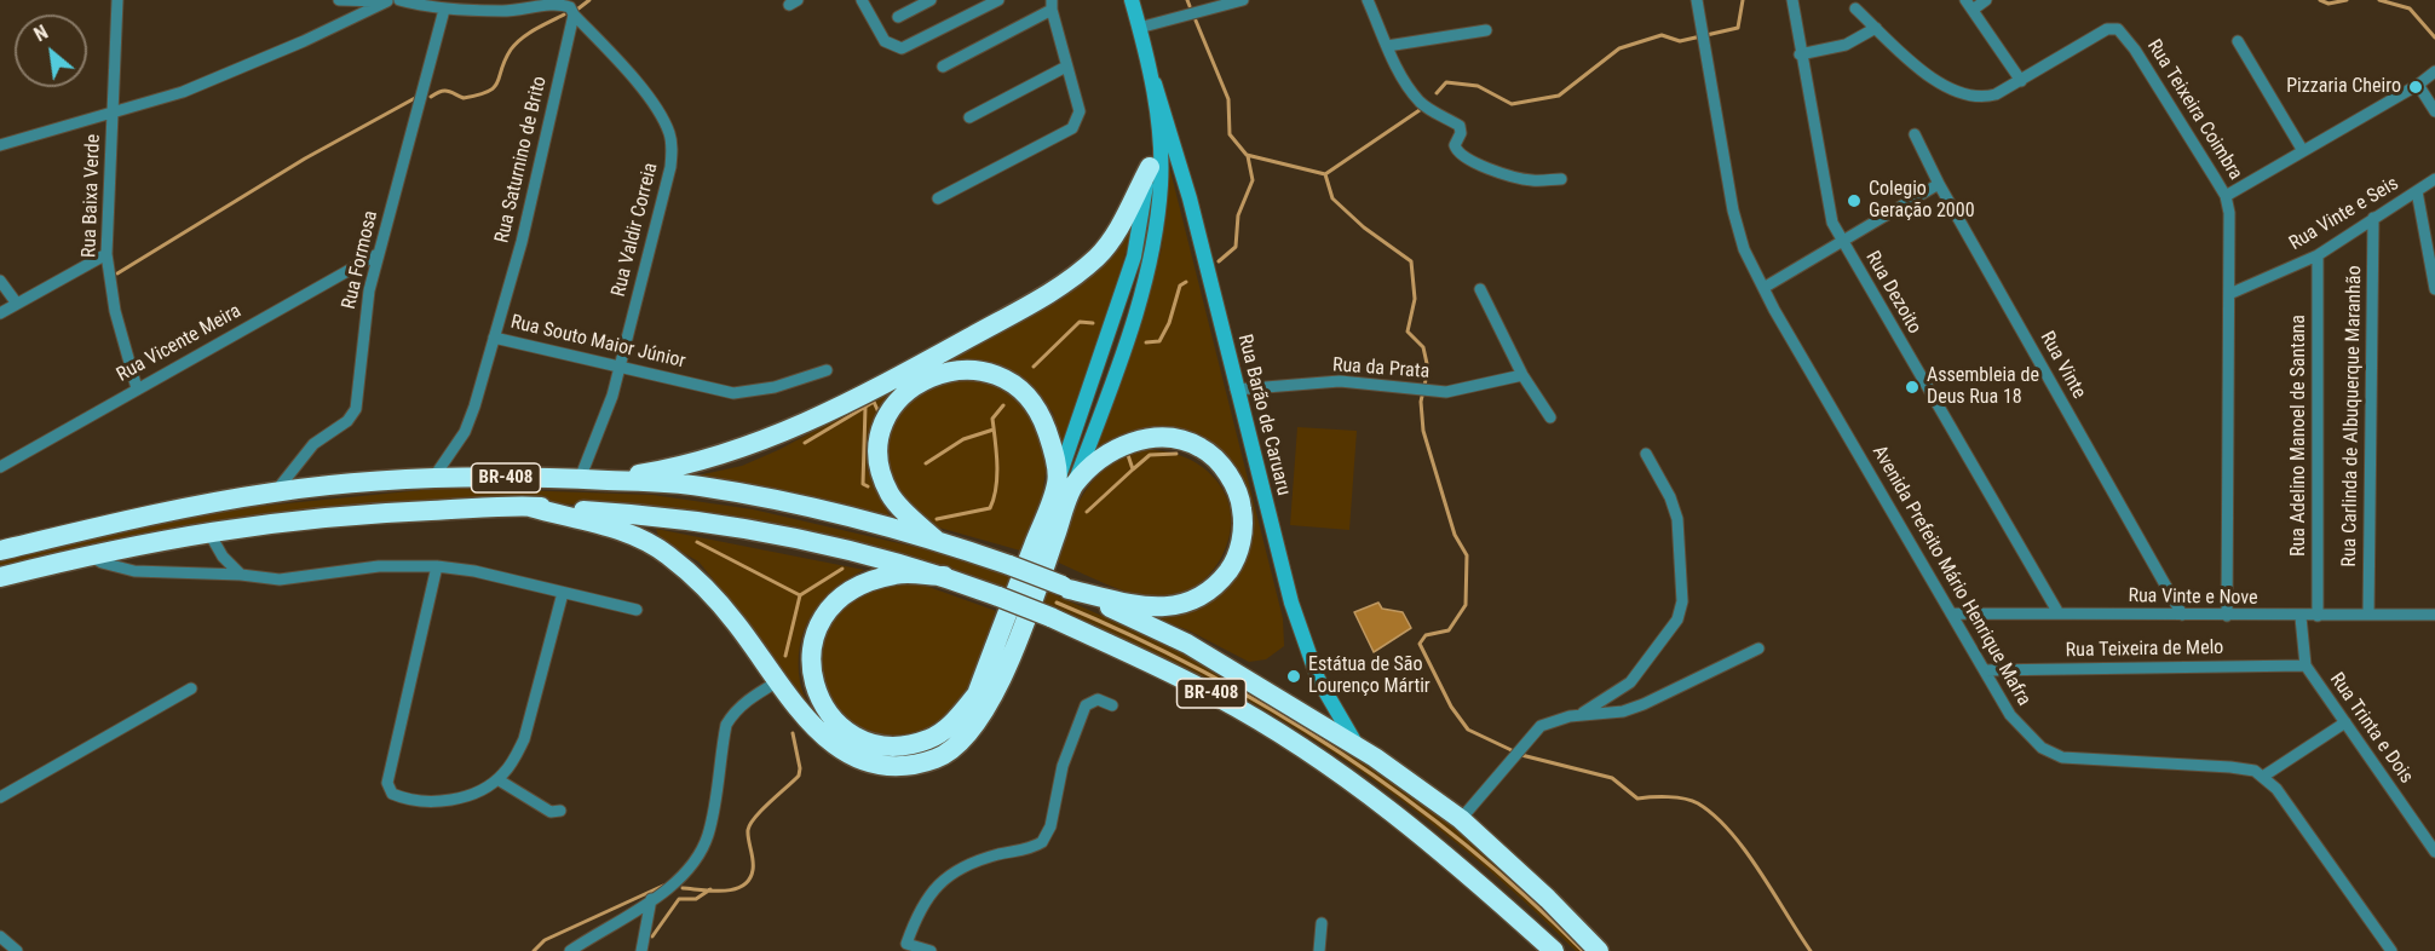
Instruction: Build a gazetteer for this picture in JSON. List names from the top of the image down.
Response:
{
  "streets": {
    "highway": ["BR-408"],
    "street": [
      "Rua Teixeira Coimbra",
      "Rua Saturnino de Brito",
      "Rua Baixa Verde",
      "Rua Vinte e Seis",
      "Rua Valdir Correia",
      "Rua Formosa",
      "Rua Dezoito",
      "Rua Souto Maior Júnior",
      "Rua Vicente Meira",
      "Rua Vinte",
      "Rua da Prata",
      "Rua Barão de Caruaru",
      "Rua Carlinda de Albuquerque Maranhão",
      "Rua Adelino Manoel de Santana",
      "Avenida Prefeito Mário Henrique Mafra",
      "Rua Vinte e Nove",
      "Rua Teixeira de Melo",
      "Rua Trinta e Dois"
    ]
  },
  "crossings": [
    ["Rua Teixeira Coimbra", "Rua Vinte e Seis"],
    ["Rua Teixeira Coimbra", "Rua Vinte e Nove"],
    ["Rua Saturnino de Brito", "Rua Valdir Correia"],
    ["Rua Saturnino de Brito", "Rua Souto Maior Júnior"],
    ["Rua Saturnino de Brito", "BR-408"],
    ["Rua Baixa Verde", "Rua Vicente Meira"],
    ["Rua Vinte e Seis", "Rua Carlinda de Albuquerque Maranhão"],
    ["Rua Vinte e Seis", "Rua Adelino Manoel de Santana"],
    ["Rua Valdir Correia", "Rua Souto Maior Júnior"],
    ["Rua Valdir Correia", "BR-408"],
    ["Rua Formosa", "Rua Vicente Meira"],
    ["Rua Formosa", "BR-408"],
    ["Rua Dezoito", "Rua Vinte e Nove"],
    ["Rua Vinte", "Rua Vinte e Nove"],
    ["Rua da Prata", "Rua Barão de Caruaru"],
    ["Rua Barão de Caruaru", "BR-408"],
    ["Rua Carlinda de Albuquerque Maranhão", "Rua Vinte e Nove"],
    ["Rua Adelino Manoel de Santana", "Rua Vinte e Nove"],
    ["Avenida Prefeito Mário Henrique Mafra", "Rua Vinte e Nove"],
    ["Avenida Prefeito Mário Henrique Mafra", "Rua Teixeira de Melo"],
    ["Rua Vinte e Nove", "Rua Trinta e Dois"],
    ["Rua Teixeira de Melo", "Rua Trinta e Dois"]
  ],
  "places": [
    "Pizzaria Cheiro",
    "Colegio Geração 2000",
    "Assembleia de Deus Rua 18",
    "Estátua de São Lourenço Mártir"
  ],
  "north": "top left"
}
